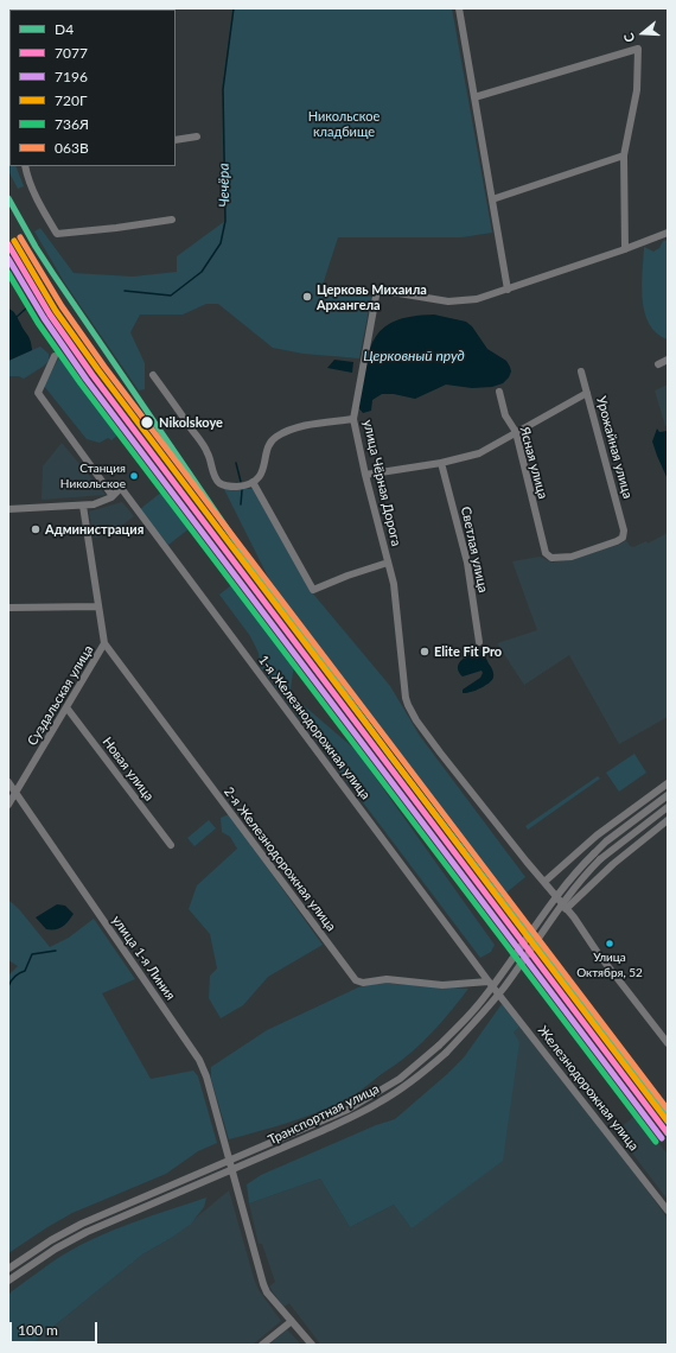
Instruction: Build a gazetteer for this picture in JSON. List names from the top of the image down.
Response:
{
  "streets": {
    "street": [
      "Урожайная улица",
      "Ясная улица",
      "улица Чёрная Дорога",
      "Светлая улица",
      "Суздальская улица",
      "1-я Железнодорожная улица",
      "Новая улица",
      "2-я Железнодорожная улица",
      "улица 1-я Линия",
      "Железнодорожная улица",
      "Транспортная улица"
    ]
  },
  "crossings": [
    ["Урожайная улица", "Ясная улица"],
    ["Суздальская улица", "Новая улица"],
    ["Суздальская улица", "2-я Железнодорожная улица"],
    ["Суздальская улица", "улица 1-я Линия"],
    ["1-я Железнодорожная улица", "2-я Железнодорожная улица"],
    ["1-я Железнодорожная улица", "Железнодорожная улица"],
    ["2-я Железнодорожная улица", "Железнодорожная улица"],
    ["улица 1-я Линия", "Транспортная улица"]
  ],
  "water": ["Чечёра", "Церковный пруд"],
  "parks": ["Никольское кладбище"],
  "places": [
    "Церковь Михаила Архангела",
    "Nikolskoye",
    "Станция Никольское",
    "Администрация",
    "Elite Fit Pro",
    "Улица Октября, 52"
  ],
  "lines": [
    "transit line D4",
    "transit line 063В",
    "transit line 720Г",
    "transit line 7077",
    "transit line 7196",
    "transit line 736Я"
  ],
  "legend": [
    "D4",
    "7077",
    "7196",
    "720Г",
    "736Я",
    "063В"
  ],
  "scale_bar": "100 m",
  "north": "left"
}
